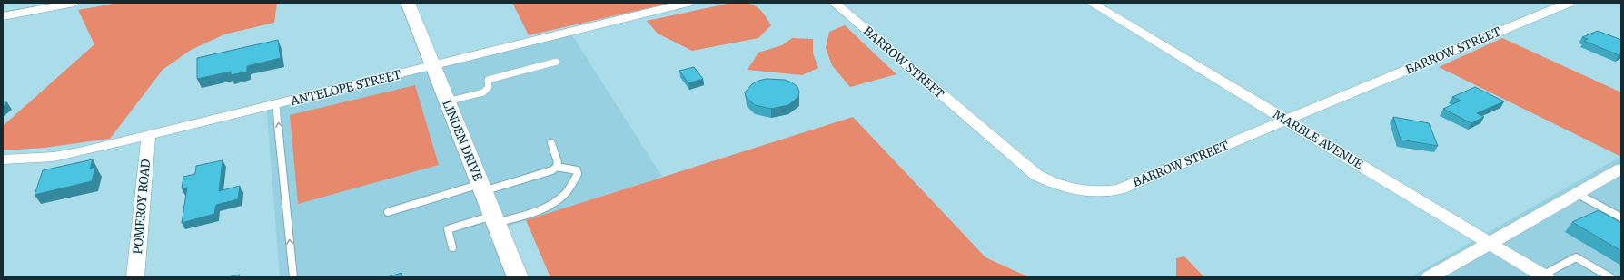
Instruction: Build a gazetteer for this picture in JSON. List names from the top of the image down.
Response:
{
  "streets": {
    "street": [
      "BARROW STREET",
      "ANTELOPE STREET",
      "MARBLE AVENUE",
      "LINDEN DRIVE",
      "POMEROY ROAD"
    ]
  },
  "crossings": [
    ["BARROW STREET", "MARBLE AVENUE"],
    ["ANTELOPE STREET", "LINDEN DRIVE"],
    ["ANTELOPE STREET", "POMEROY ROAD"]
  ]
}
